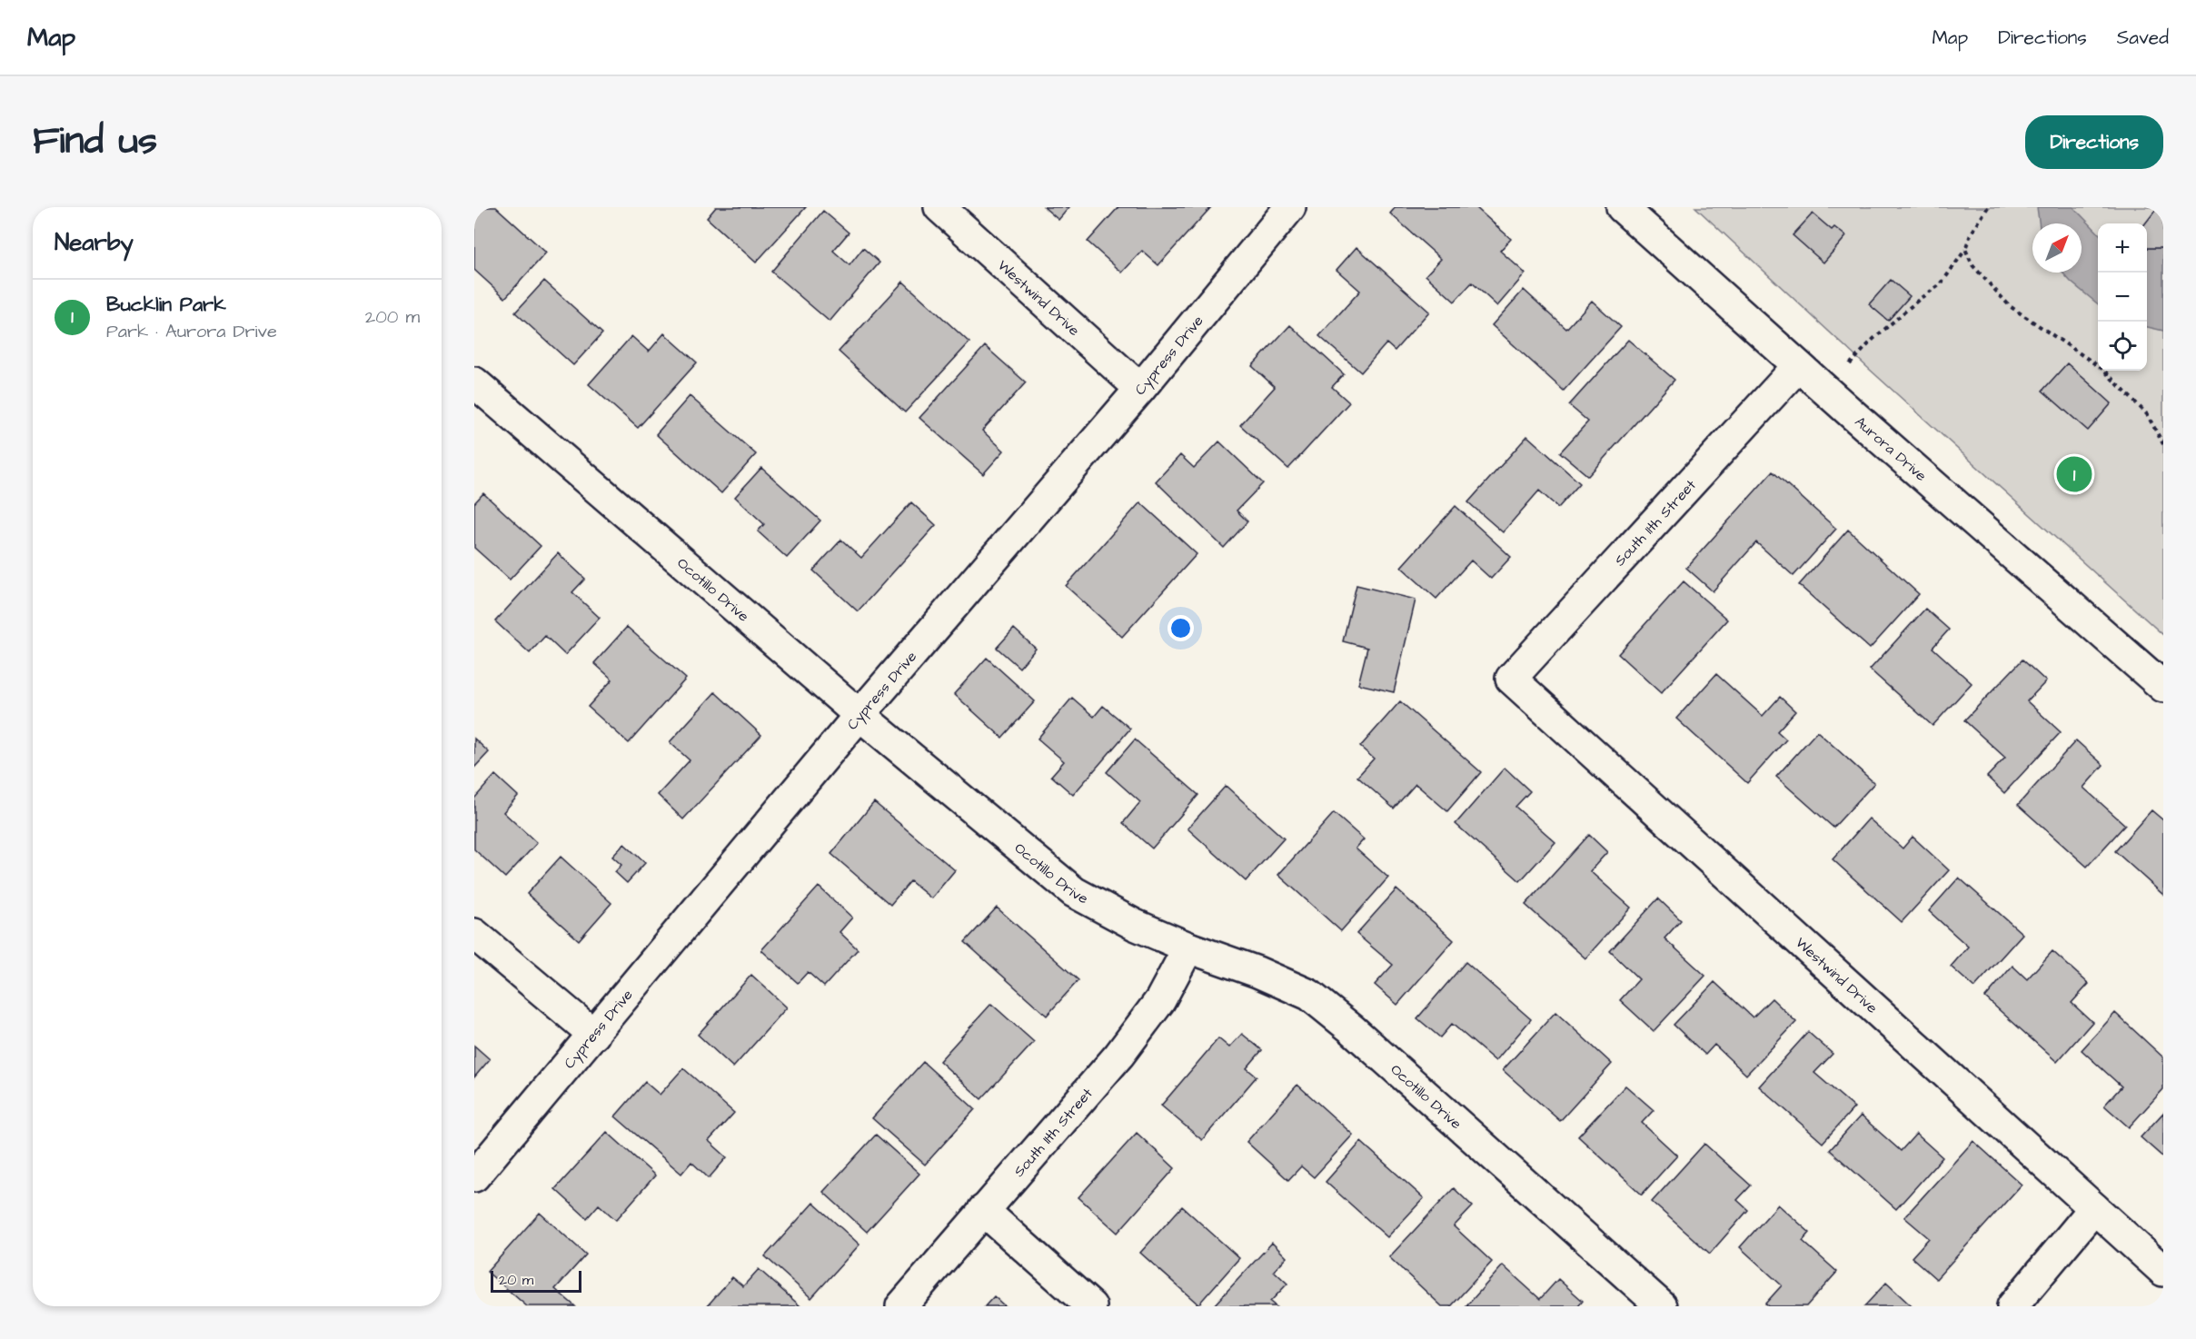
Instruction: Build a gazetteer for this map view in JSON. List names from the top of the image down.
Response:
{
  "streets": {
    "street": [
      "Westwind Drive",
      "Cypress Drive",
      "Aurora Drive",
      "South 11th Street",
      "Ocotillo Drive"
    ]
  },
  "crossings": [
    ["Westwind Drive", "Cypress Drive"],
    ["Westwind Drive", "South 11th Street"],
    ["Cypress Drive", "Ocotillo Drive"],
    ["Aurora Drive", "South 11th Street"],
    ["South 11th Street", "Ocotillo Drive"]
  ],
  "scale_bar": "20 m",
  "north": "top right",
  "page": {
    "header": "Map",
    "nav": ["Map", "Directions", "Saved"],
    "title": "Find us",
    "buttons": "Directions",
    "heading": "Nearby",
    "map_buttons": ["+", "−"],
    "list": [
      {
        "mark": "1",
        "name": "Bucklin Park",
        "note": "Park · Aurora Drive",
        "value": "200 m"
      }
    ],
    "pins": "1",
    "scale": "20 m"
  }
}
